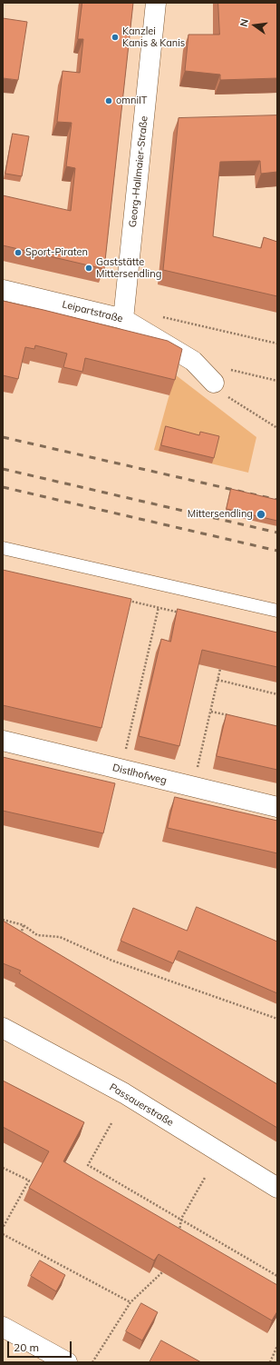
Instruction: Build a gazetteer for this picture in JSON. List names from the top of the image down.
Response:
{
  "streets": {
    "street": [
      "Georg-Hallmaier-Straße",
      "Leipartstraße",
      "Distlhofweg",
      "Passauerstraße"
    ]
  },
  "crossings": [
    ["Georg-Hallmaier-Straße", "Leipartstraße"]
  ],
  "places": [
    "Kanzlei Kanis & Kanis",
    "omniIT",
    "Sport-Piraten",
    "Gaststätte Mittersendling",
    "Mittersendling"
  ],
  "scale_bar": "20 m",
  "north": "left"
}
